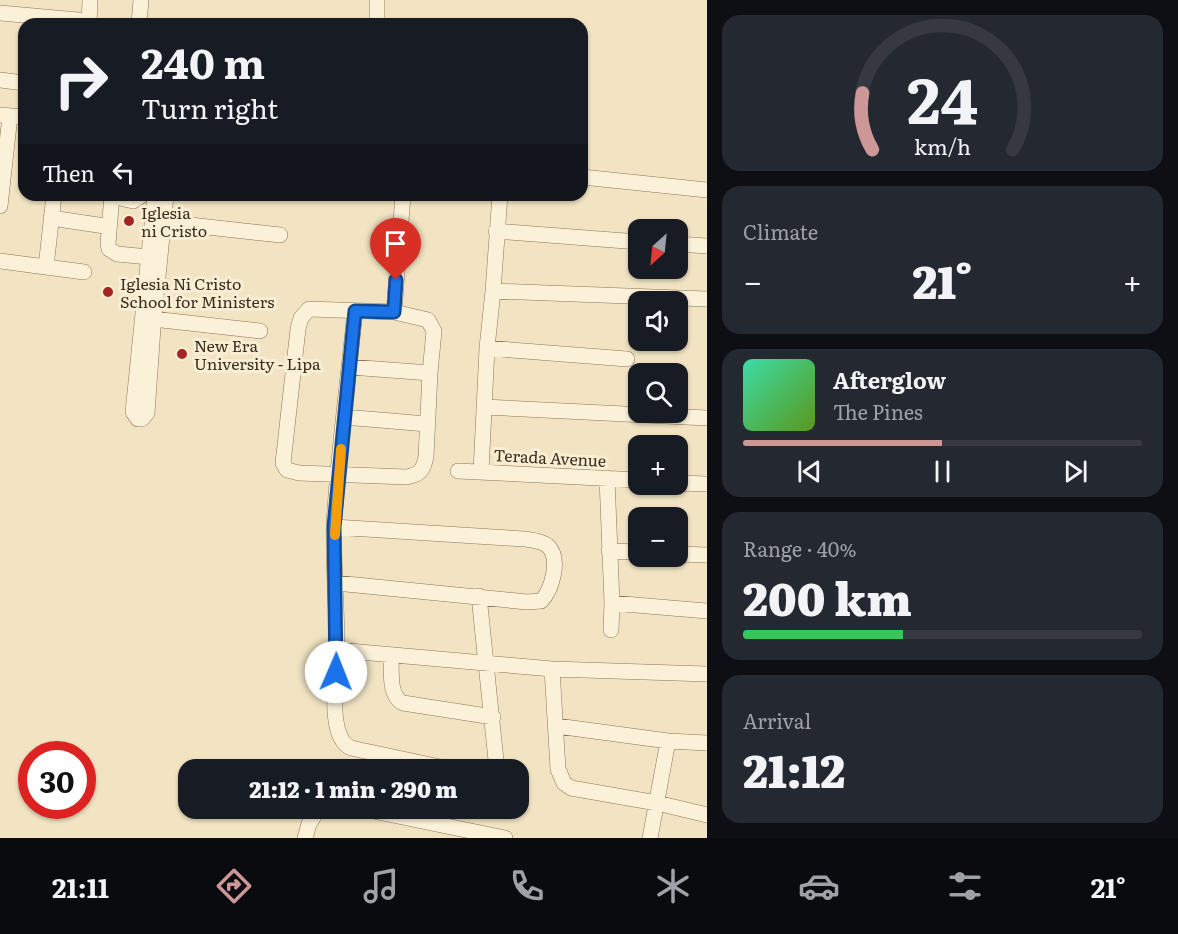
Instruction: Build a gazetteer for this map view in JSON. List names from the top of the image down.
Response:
{
  "streets": {
    "street": ["Terada Avenue"]
  },
  "places": ["Iglesia ni Cristo", "Iglesia Ni Cristo School for Ministers", "New Era University - Lipa"],
  "north": "bottom left",
  "page": {
    "turn": ["240 m", "Turn right"],
    "then": "Then",
    "tile": [
      "Climate",
      ["Range · 40%", "200 km"],
      ["Arrival", "21:12"]
    ],
    "map_buttons": ["+", "−"],
    "heat": ["−", "21°", "+"],
    "song": ["Afterglow", "The Pines"],
    "limit": "30",
    "trip": "21:12 · 1 min · 290 m",
    "tabs": ["21:11", "21°"],
    "gauge": ["24", "km/h"]
  }
}
